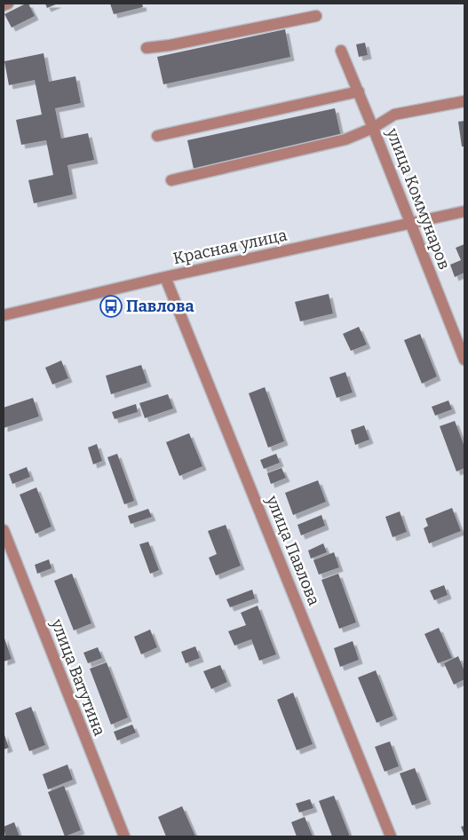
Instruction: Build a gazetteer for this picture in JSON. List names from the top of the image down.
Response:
{
  "streets": {
    "street": [
      "улица Коммунаров",
      "Красная улица",
      "улица Павлова",
      "улица Ватутина"
    ]
  },
  "crossings": [
    ["улица Коммунаров", "Красная улица"],
    ["Красная улица", "улица Павлова"]
  ],
  "places": {
    "bus stop": ["Павлова"]
  }
}
